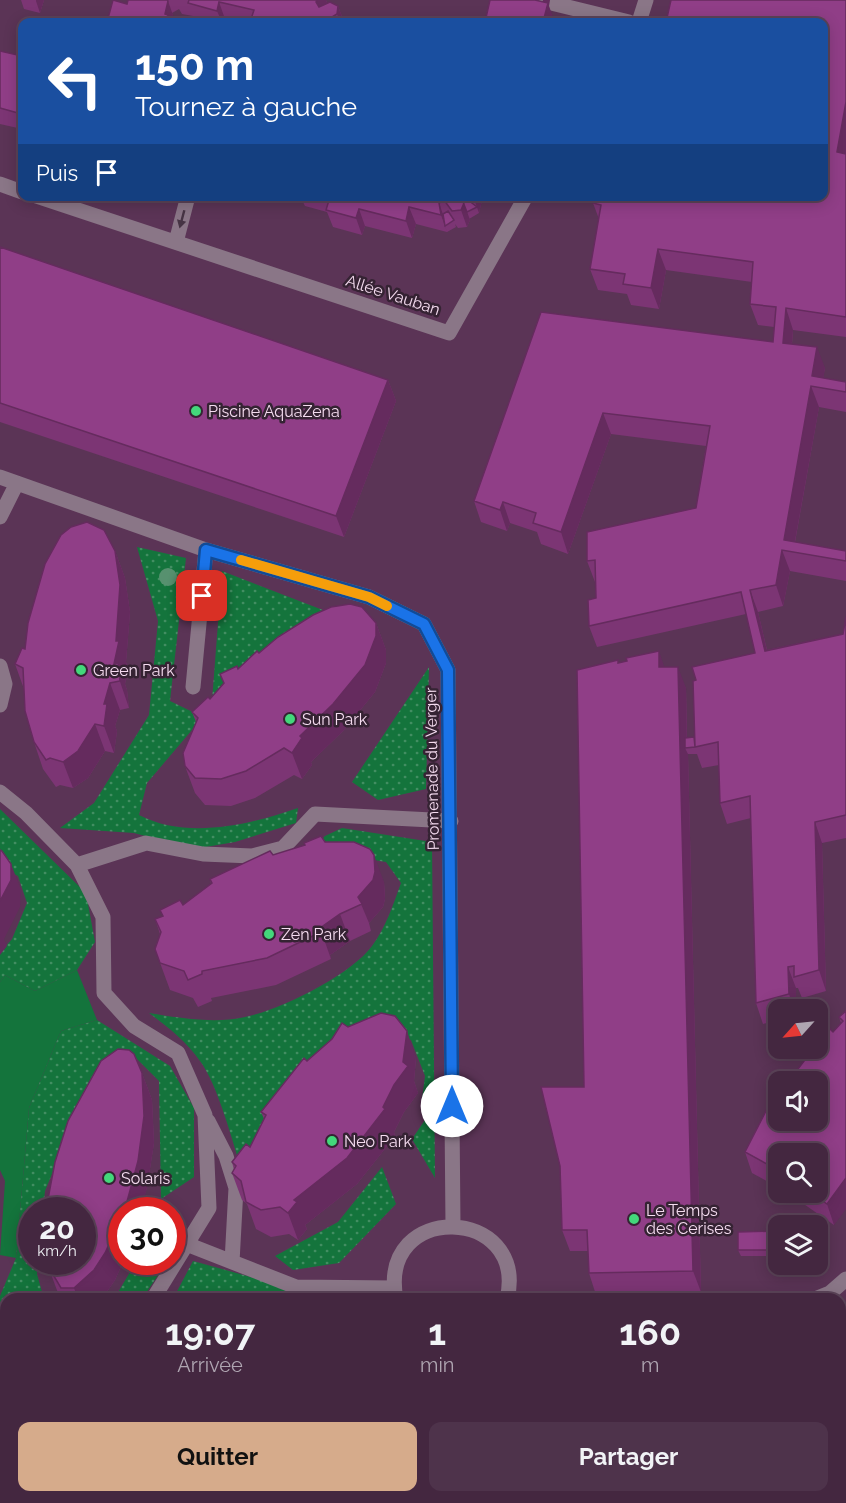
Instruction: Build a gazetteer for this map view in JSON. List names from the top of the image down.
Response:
{
  "streets": {
    "street": ["Allée Vauban", "Promenade du Verger"]
  },
  "places": [
    "Piscine AquaZena",
    "Green Park",
    "Sun Park",
    "Zen Park",
    "Neo Park",
    "Solaris",
    "Le Temps des Cerises"
  ],
  "north": "bottom left",
  "page": {
    "turn": ["150 m", "Tournez à gauche"],
    "then": "Puis",
    "speed": "20 km/h",
    "limit": "30",
    "eta": [
      "19:07",
      "Arrivée",
      "1",
      "min",
      "160",
      "m"
    ],
    "buttons": ["Quitter", "Partager"]
  }
}
